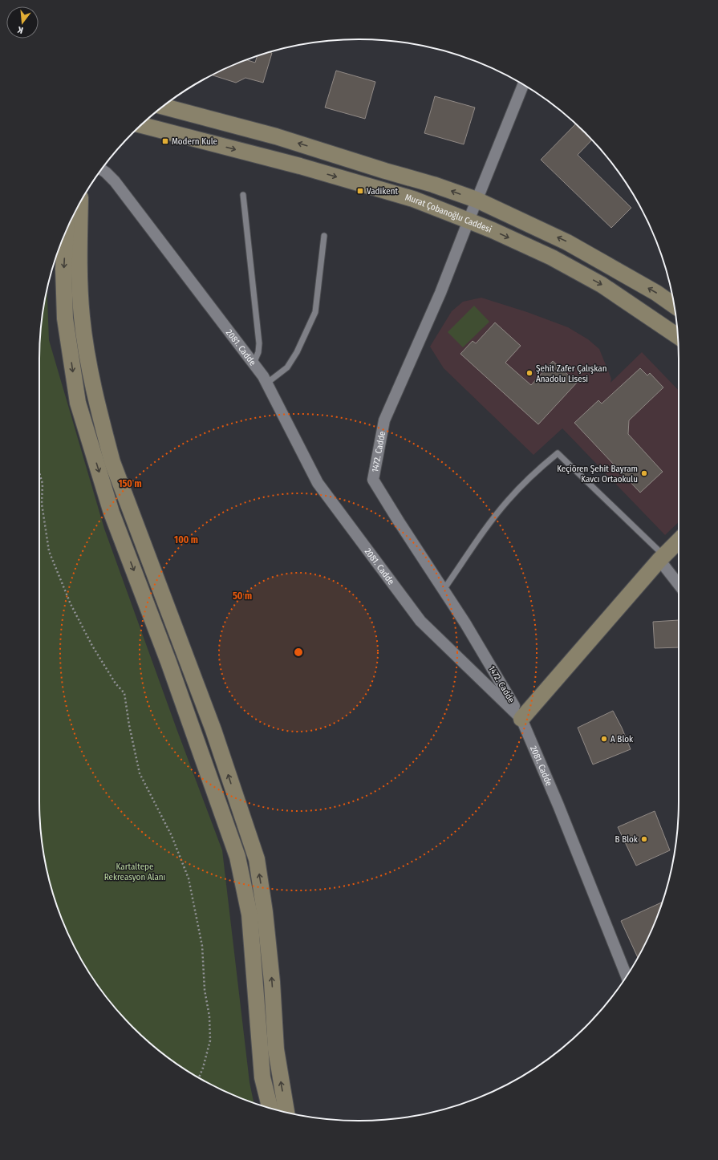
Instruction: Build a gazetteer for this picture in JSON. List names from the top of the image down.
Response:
{
  "streets": {
    "main road": ["Murat Çobanoğlu Caddesi"],
    "street": ["2081. Cadde", "1472. Cadde"]
  },
  "crossings": [
    ["Murat Çobanoğlu Caddesi", "1472. Cadde"],
    ["2081. Cadde", "1472. Cadde"]
  ],
  "parks": ["Kartaltepe Rekreasyon Alanı"],
  "places": {
    "transit": ["Modern Kule", "Vadikent"],
    "other": [
      "Şehit Zafer Çalışkan Anadolu Lisesi",
      "Keçiören Şehit Bayram Kavcı Ortaokulu",
      "A Blok",
      "B Blok"
    ]
  },
  "north": "bottom",
  "rings": ["150 m", "100 m", "50 m"]
}
